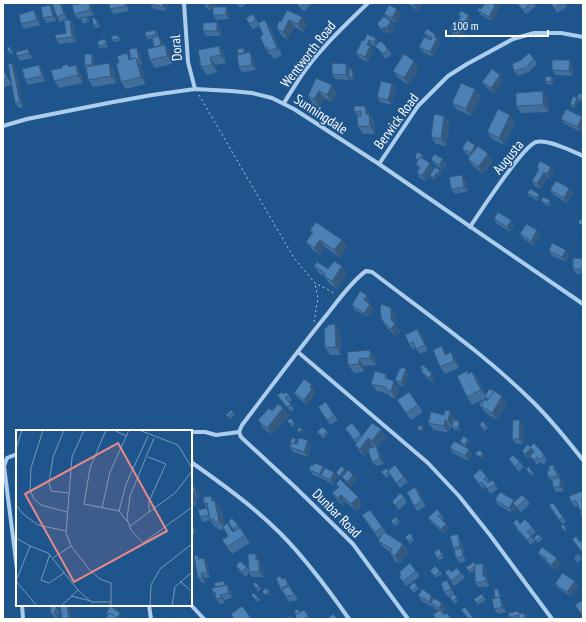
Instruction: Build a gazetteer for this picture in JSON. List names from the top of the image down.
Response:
{
  "streets": {
    "street": [
      "Doral",
      "Wentworth Road",
      "Sunningdale",
      "Berwick Road",
      "Augusta",
      "Dunbar Road"
    ]
  },
  "crossings": [
    ["Doral", "Sunningdale"],
    ["Wentworth Road", "Sunningdale"],
    ["Sunningdale", "Berwick Road"],
    ["Sunningdale", "Augusta"]
  ],
  "scale_bar": "100 m"
}
